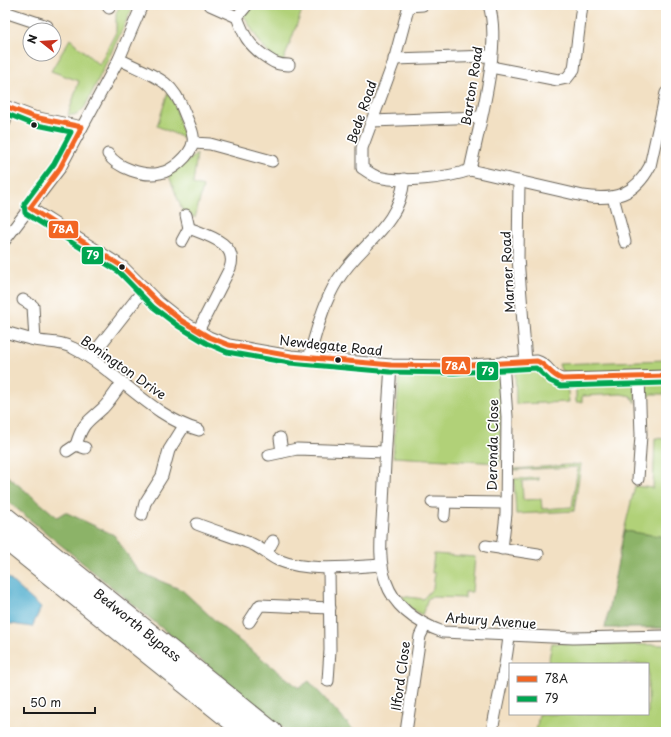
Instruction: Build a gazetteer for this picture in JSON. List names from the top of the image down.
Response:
{
  "streets": {
    "highway": ["Bedworth Bypass"],
    "street": [
      "Barton Road",
      "Bede Road",
      "Marner Road",
      "Newdegate Road",
      "Bonington Drive",
      "Deronda Close",
      "Arbury Avenue",
      "Ilford Close"
    ]
  },
  "crossings": [
    ["Barton Road", "Bede Road"],
    ["Marner Road", "Newdegate Road"],
    ["Newdegate Road", "Deronda Close"],
    ["Newdegate Road", "Arbury Avenue"],
    ["Arbury Avenue", "Ilford Close"]
  ],
  "lines": ["transit line 78A", "transit line 79"],
  "legend": ["78A", "79"],
  "scale_bar": "50 m",
  "north": "left"
}
